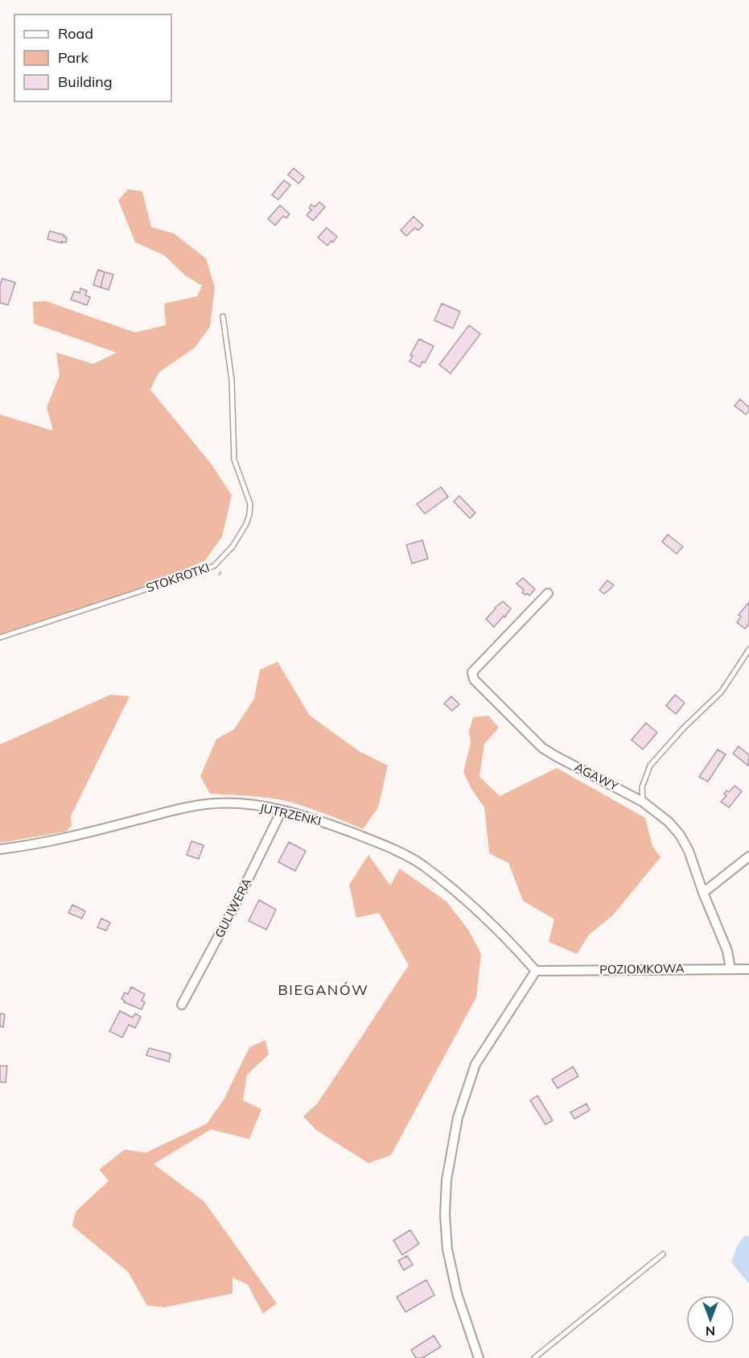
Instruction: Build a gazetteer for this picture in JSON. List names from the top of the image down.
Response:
{
  "streets": {
    "street": [
      "AGAWY",
      "JUTRZENKI",
      "GULIWERA",
      "POZIOMKOWA"
    ],
    "lane": ["STOKROTKI"]
  },
  "crossings": [
    ["AGAWY", "POZIOMKOWA"],
    ["JUTRZENKI", "GULIWERA"],
    ["JUTRZENKI", "POZIOMKOWA"]
  ],
  "districts": ["BIEGANÓW"],
  "legend": ["Road", "Park", "Building"],
  "north": "bottom"
}
